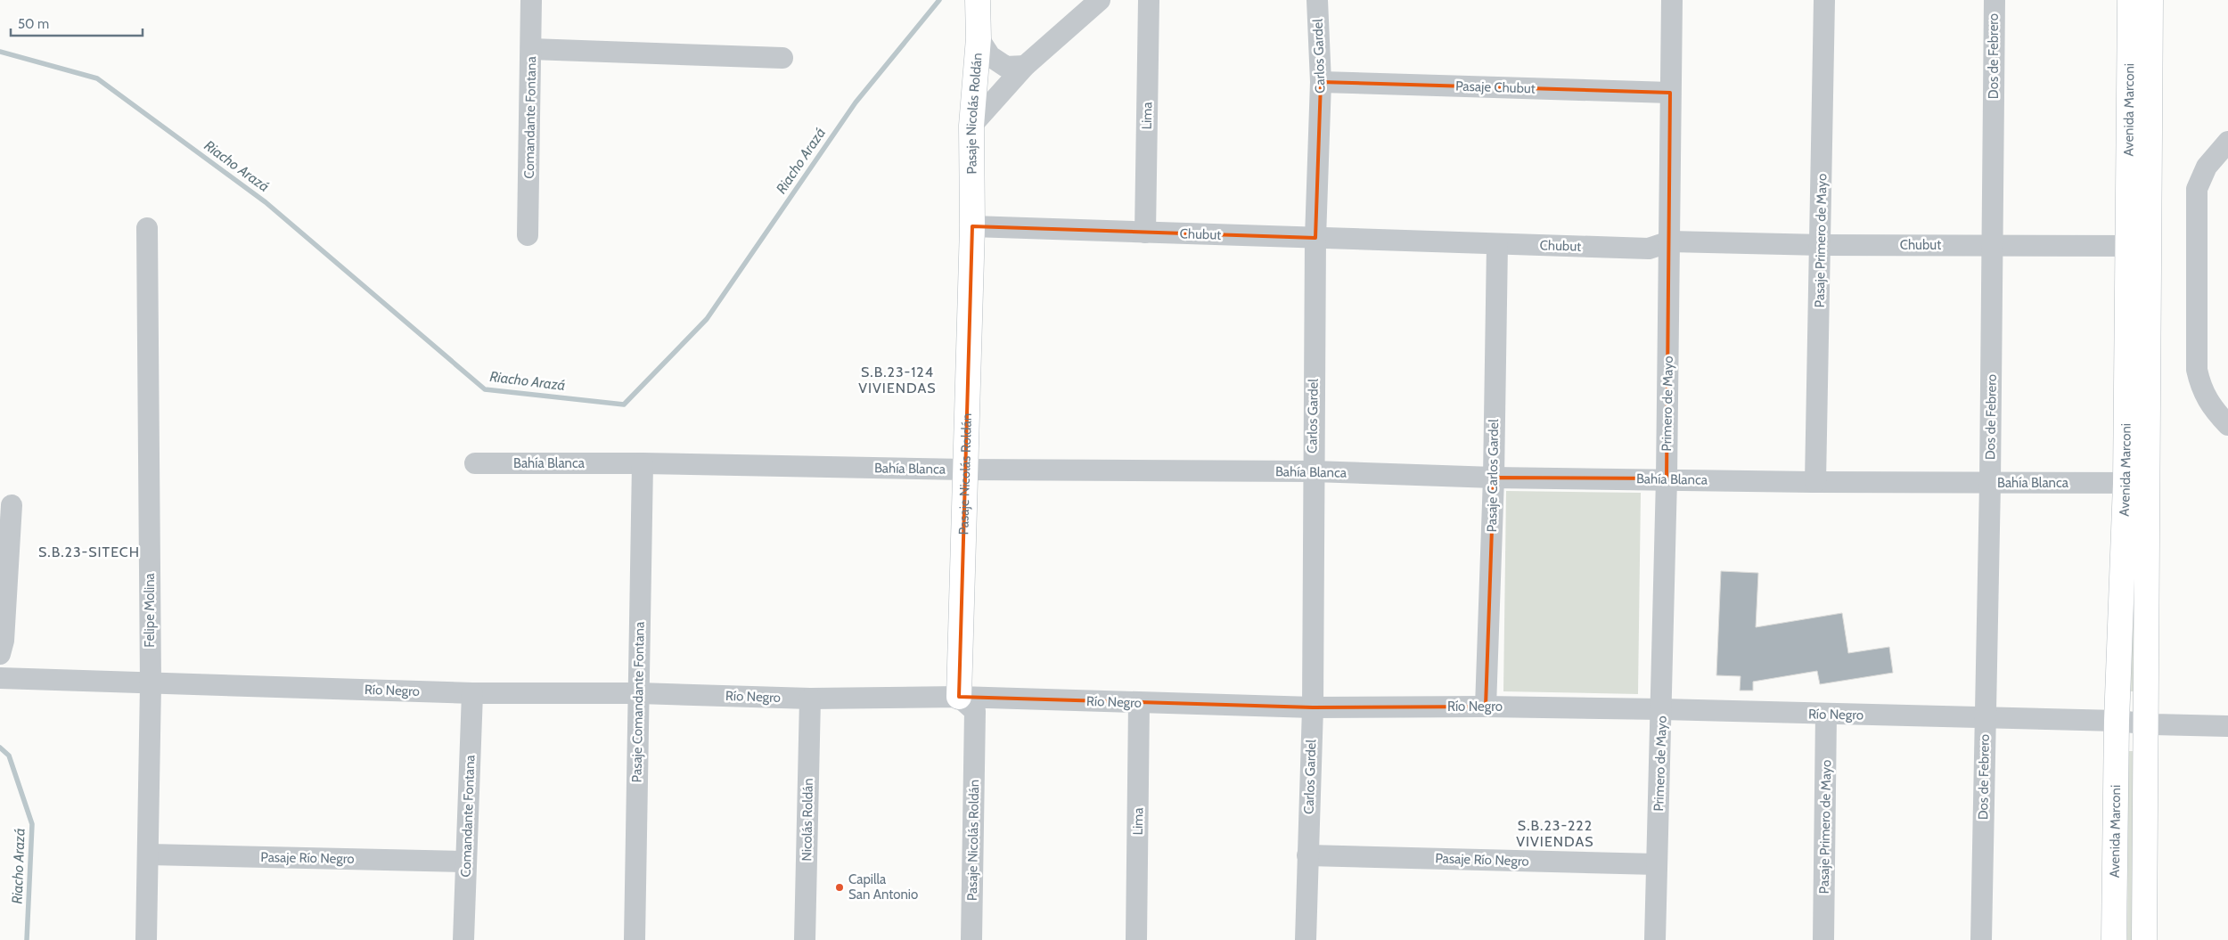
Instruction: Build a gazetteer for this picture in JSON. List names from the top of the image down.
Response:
{
  "streets": {
    "main road": ["Avenida Marconi", "Pasaje Nicolás Roldán"],
    "street": [
      "Carlos Gardel",
      "Dos de Febrero",
      "Pasaje Chubut",
      "Lima",
      "Comandante Fontana",
      "Chubut",
      "Pasaje Primero de Mayo",
      "Primero de Mayo",
      "Bahía Blanca",
      "Pasaje Carlos Gardel",
      "Felipe Molina",
      "Río Negro",
      "Pasaje Comandante Fontana",
      "Nicolás Roldán",
      "Pasaje Río Negro"
    ]
  },
  "crossings": [
    ["Carlos Gardel", "Pasaje Chubut"],
    ["Carlos Gardel", "Chubut"],
    ["Carlos Gardel", "Bahía Blanca"],
    ["Carlos Gardel", "Río Negro"],
    ["Carlos Gardel", "Pasaje Río Negro"],
    ["Dos de Febrero", "Chubut"],
    ["Dos de Febrero", "Bahía Blanca"],
    ["Dos de Febrero", "Río Negro"],
    ["Pasaje Chubut", "Primero de Mayo"],
    ["Avenida Marconi", "Chubut"],
    ["Avenida Marconi", "Bahía Blanca"],
    ["Avenida Marconi", "Río Negro"],
    ["Pasaje Nicolás Roldán", "Chubut"],
    ["Pasaje Nicolás Roldán", "Bahía Blanca"],
    ["Pasaje Nicolás Roldán", "Río Negro"],
    ["Lima", "Chubut"],
    ["Lima", "Río Negro"],
    ["Comandante Fontana", "Río Negro"],
    ["Comandante Fontana", "Pasaje Río Negro"],
    ["Chubut", "Pasaje Primero de Mayo"],
    ["Chubut", "Primero de Mayo"],
    ["Chubut", "Pasaje Carlos Gardel"],
    ["Pasaje Primero de Mayo", "Bahía Blanca"],
    ["Pasaje Primero de Mayo", "Río Negro"],
    ["Primero de Mayo", "Bahía Blanca"],
    ["Primero de Mayo", "Río Negro"],
    ["Primero de Mayo", "Pasaje Río Negro"],
    ["Bahía Blanca", "Pasaje Carlos Gardel"],
    ["Bahía Blanca", "Pasaje Comandante Fontana"],
    ["Pasaje Carlos Gardel", "Río Negro"],
    ["Felipe Molina", "Río Negro"],
    ["Felipe Molina", "Pasaje Río Negro"],
    ["Río Negro", "Pasaje Comandante Fontana"],
    ["Río Negro", "Nicolás Roldán"]
  ],
  "districts": ["S.B.23-124 VIVIENDAS", "S.B.23-SITECH", "S.B.23-222 VIVIENDAS"],
  "water": ["Riacho Arazá"],
  "places": ["Capilla San Antonio"],
  "scale_bar": "50 m"
}
